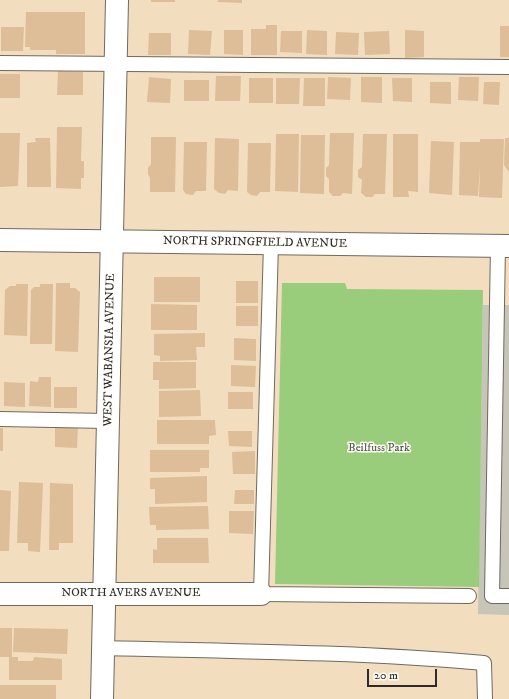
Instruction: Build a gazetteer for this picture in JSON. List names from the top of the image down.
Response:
{
  "streets": {
    "street": ["NORTH SPRINGFIELD AVENUE", "WEST WABANSIA AVENUE", "NORTH AVERS AVENUE"]
  },
  "crossings": [
    ["NORTH SPRINGFIELD AVENUE", "WEST WABANSIA AVENUE"],
    ["WEST WABANSIA AVENUE", "NORTH AVERS AVENUE"]
  ],
  "parks": ["Beilfuss Park"],
  "scale_bar": "20 m"
}
